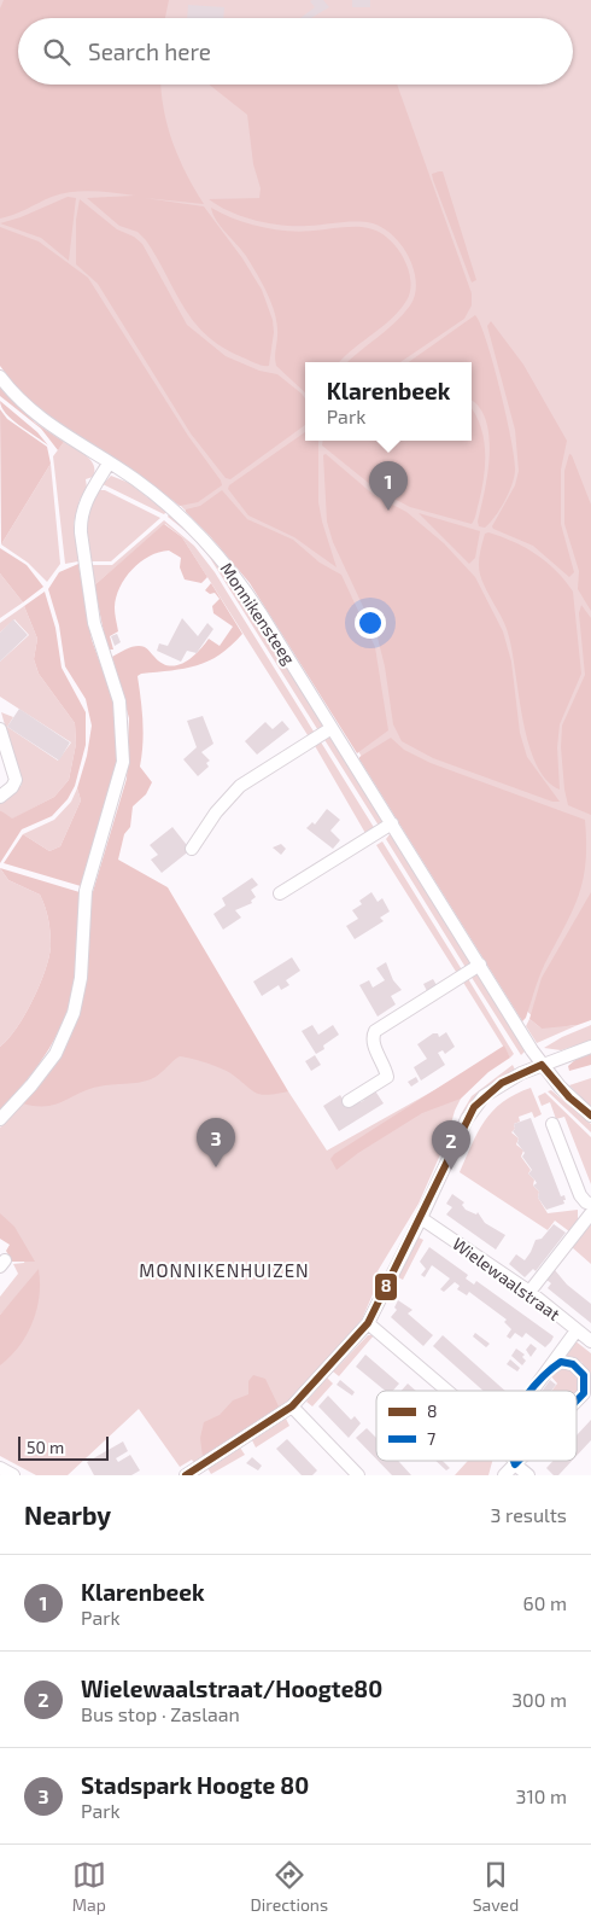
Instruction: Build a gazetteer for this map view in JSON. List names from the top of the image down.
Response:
{
  "streets": {
    "street": ["Monnikensteeg", "Wielewaalstraat"]
  },
  "districts": ["MONNIKENHUIZEN"],
  "lines": ["transit line 8", "transit line 7"],
  "legend": ["8", "7"],
  "scale_bar": "50 m",
  "page": {
    "search": "Search here",
    "popup": ["Klarenbeek", "Park"],
    "pins": ["1", "3", "2"],
    "scale": "50 m",
    "heading": ["Nearby", "3 results"],
    "list": [
      {
        "mark": "1",
        "name": "Klarenbeek",
        "note": "Park",
        "value": "60 m"
      },
      {
        "mark": "2",
        "name": "Wielewaalstraat/Hoogte80",
        "note": "Bus stop · Zaslaan",
        "value": "300 m"
      },
      {
        "mark": "3",
        "name": "Stadspark Hoogte 80",
        "note": "Park",
        "value": "310 m"
      }
    ],
    "nav": ["Map", "Directions", "Saved"]
  }
}
